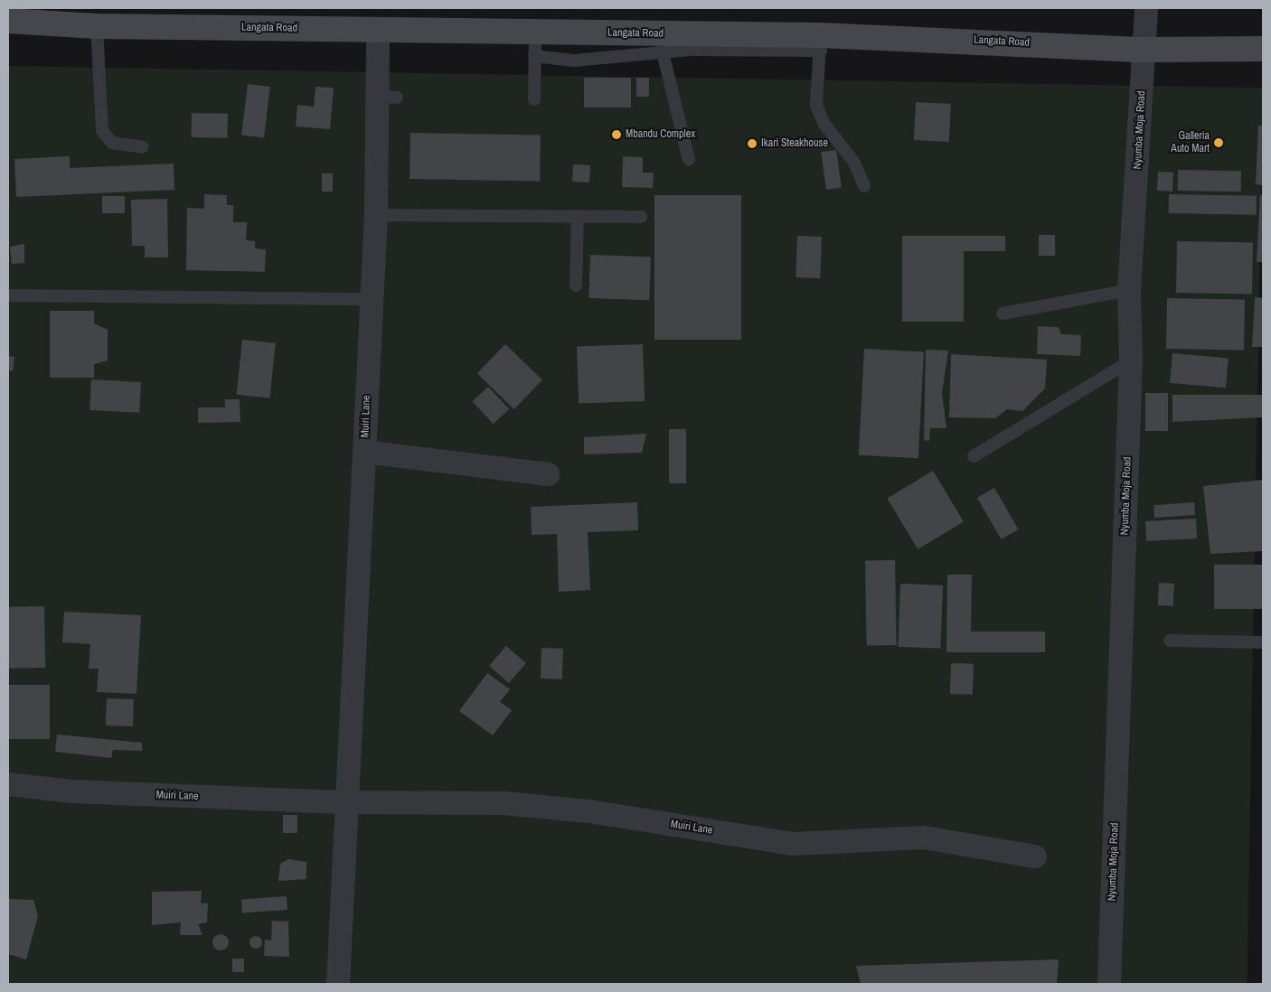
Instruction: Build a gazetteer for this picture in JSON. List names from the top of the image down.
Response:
{
  "streets": {
    "main road": ["Langata Road"],
    "street": ["Nyumba Moja Road", "Muiri Lane"]
  },
  "crossings": [
    ["Langata Road", "Nyumba Moja Road"],
    ["Langata Road", "Muiri Lane"]
  ],
  "places": ["Mbandu Complex", "Galleria Auto Mart", "Ikari Steakhouse"]
}
